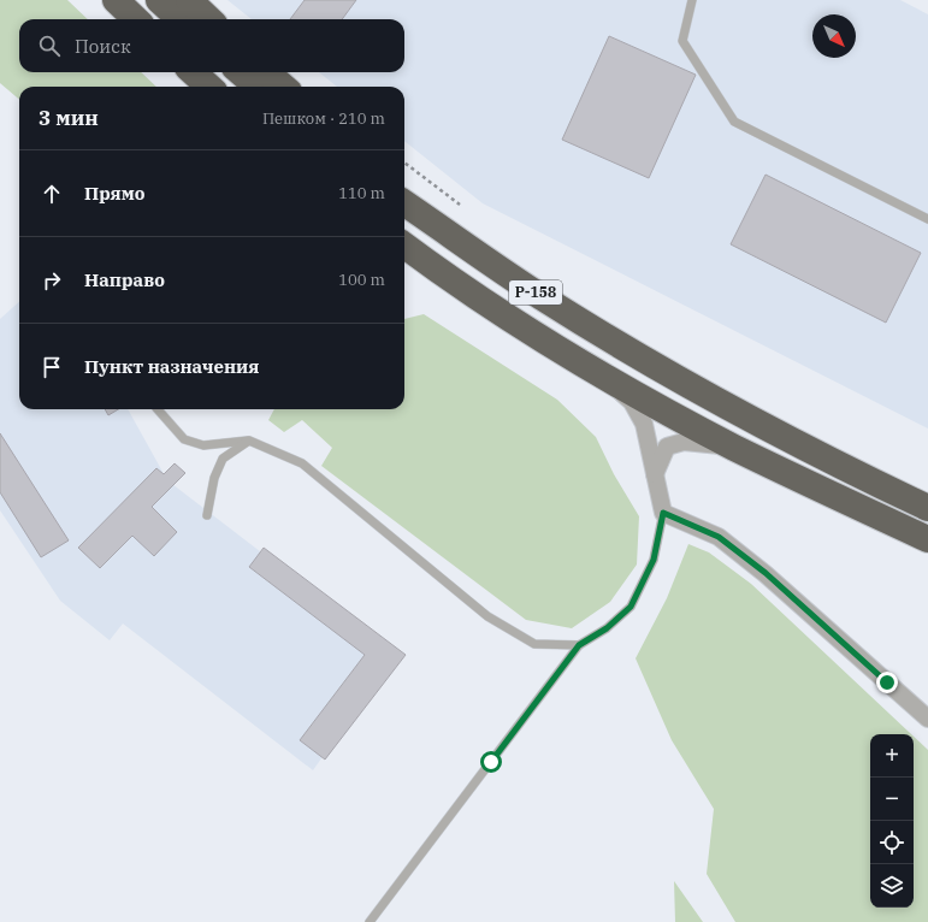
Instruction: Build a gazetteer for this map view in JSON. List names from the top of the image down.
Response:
{
  "streets": {
    "highway": ["Р-158"]
  },
  "north": "bottom right",
  "page": {
    "search": "Поиск",
    "heading": ["3 мин", "Пешком · 210 m"],
    "list": [
      ["Прямо", "110 m"],
      ["Направо", "100 m"],
      "Пункт назначения"
    ],
    "map_buttons": ["+", "−"]
  }
}
